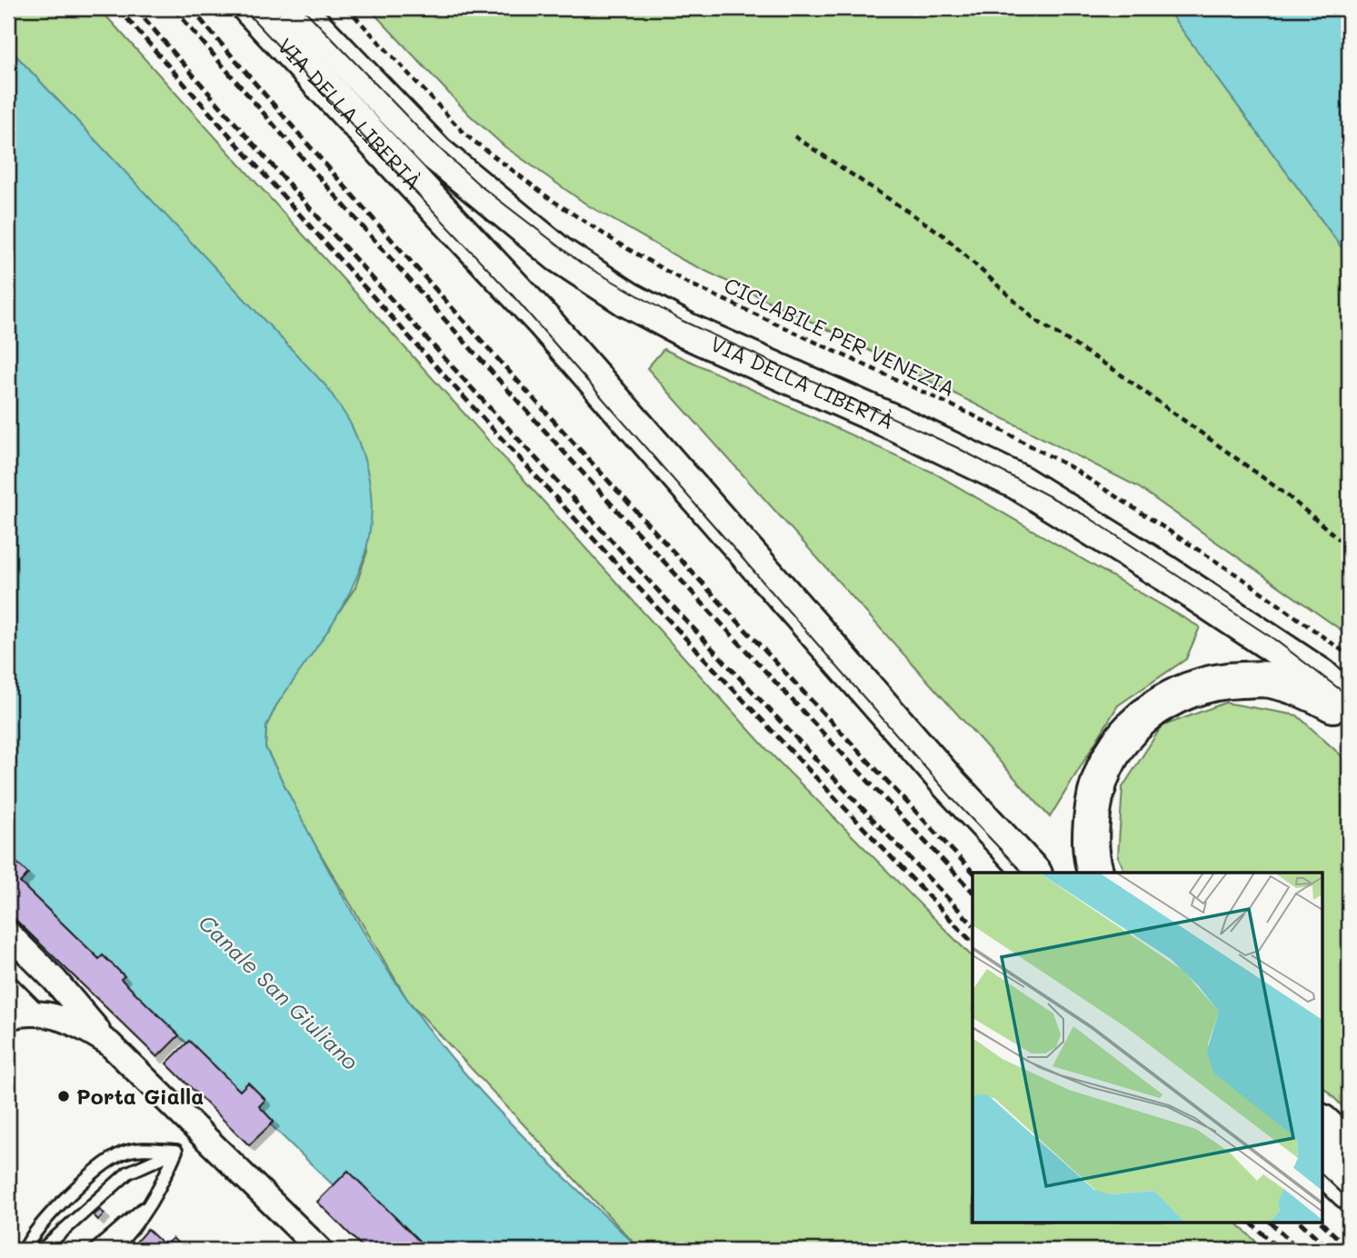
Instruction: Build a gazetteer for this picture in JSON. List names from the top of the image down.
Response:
{
  "streets": {
    "highway": ["VIA DELLA LIBERTÀ"],
    "path": ["CICLABILE PER VENEZIA"]
  },
  "water": ["Canale San Giuliano"],
  "places": ["Porta Gialla"]
}
